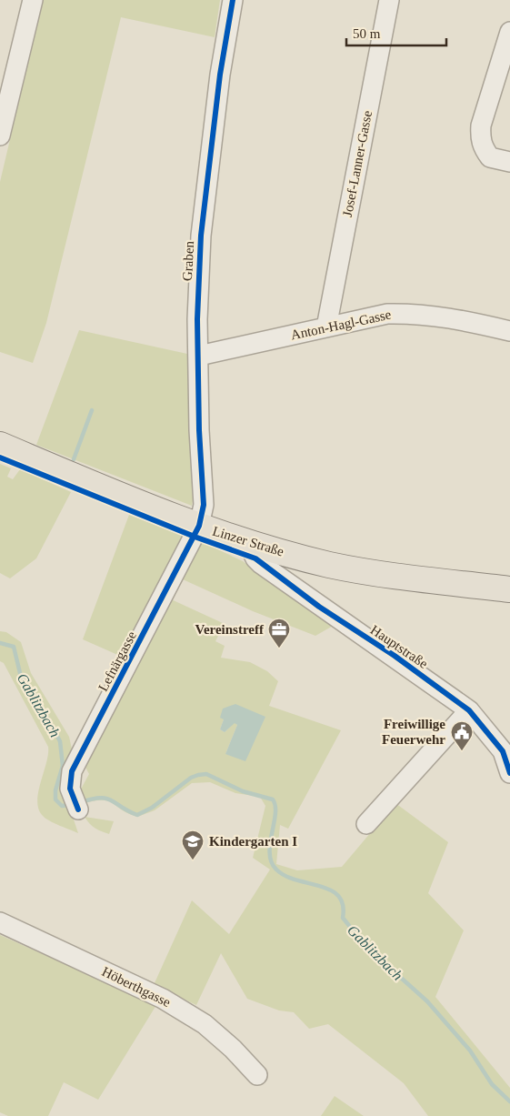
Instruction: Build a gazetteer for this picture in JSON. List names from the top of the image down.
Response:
{
  "streets": {
    "main road": ["Linzer Straße"],
    "street": [
      "Josef-Lanner-Gasse",
      "Graben",
      "Anton-Hagl-Gasse",
      "Hauptstraße",
      "Lefnärgasse",
      "Höberthgasse"
    ]
  },
  "crossings": [
    ["Josef-Lanner-Gasse", "Anton-Hagl-Gasse"],
    ["Graben", "Anton-Hagl-Gasse"],
    ["Graben", "Linzer Straße"],
    ["Graben", "Lefnärgasse"],
    ["Linzer Straße", "Hauptstraße"],
    ["Linzer Straße", "Lefnärgasse"]
  ],
  "water": ["Gablitzbach"],
  "places": {
    "office": ["Vereinstreff"],
    "public building": ["Freiwillige Feuerwehr"],
    "school or university": ["Kindergarten I"]
  },
  "scale_bar": "50 m"
}
